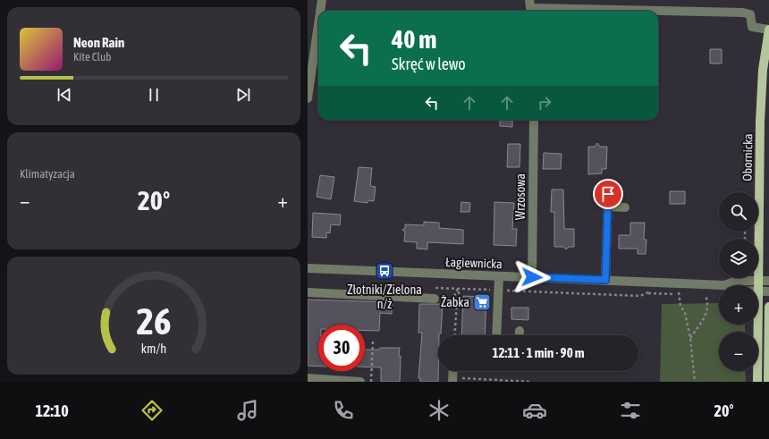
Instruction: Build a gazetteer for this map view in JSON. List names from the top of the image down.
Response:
{
  "streets": {
    "main road": ["Obornicka"],
    "street": ["Wrzosowa", "Łagiewnicka"]
  },
  "crossings": [
    ["Obornicka", "Łagiewnicka"],
    ["Wrzosowa", "Łagiewnicka"]
  ],
  "places": {
    "bus stop": ["Złotniki/Zielona n/ż"],
    "supermarket": ["Żabka"]
  },
  "page": {
    "turn": ["40 m", "Skręć w lewo"],
    "song": ["Neon Rain", "Kite Club"],
    "tile": "Klimatyzacja",
    "heat": ["−", "20°", "+"],
    "map_buttons": ["+", "−"],
    "limit": "30",
    "trip": "12:11 · 1 min · 90 m",
    "tabs": ["12:10", "20°"],
    "gauge": ["26", "km/h"]
  }
}
